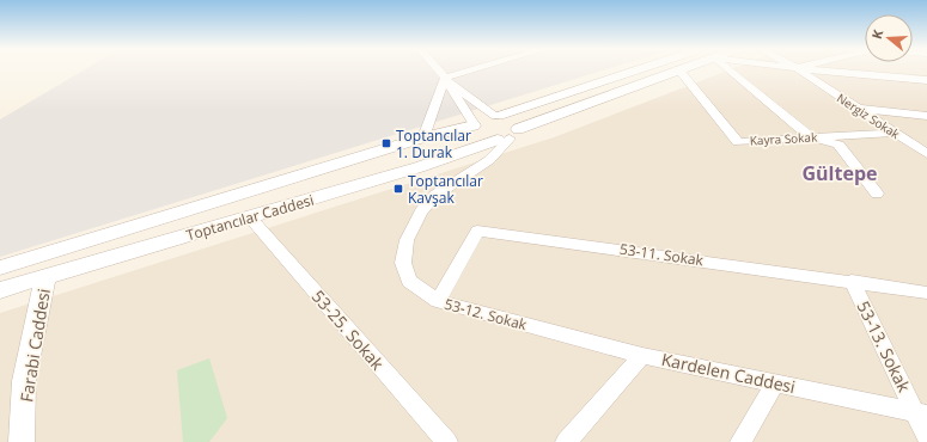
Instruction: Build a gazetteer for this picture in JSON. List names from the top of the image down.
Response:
{
  "streets": {
    "street": [
      "Nergiz Sokak",
      "Kayra Sokak",
      "Toptancılar Caddesi",
      "53-11. Sokak",
      "53-12. Sokak",
      "53-25. Sokak",
      "Farabi Caddesi",
      "53-13. Sokak",
      "Kardelen Caddesi"
    ]
  },
  "crossings": [
    ["Nergiz Sokak", "Kayra Sokak"],
    ["Kayra Sokak", "Toptancılar Caddesi"],
    ["Toptancılar Caddesi", "53-12. Sokak"],
    ["Toptancılar Caddesi", "53-25. Sokak"],
    ["Toptancılar Caddesi", "Farabi Caddesi"],
    ["53-11. Sokak", "53-12. Sokak"],
    ["53-11. Sokak", "53-13. Sokak"],
    ["53-12. Sokak", "Kardelen Caddesi"],
    ["53-13. Sokak", "Kardelen Caddesi"]
  ],
  "districts": ["Gültepe"],
  "places": {
    "transit": ["Toptancılar 1. Durak", "Toptancılar Kavşak"]
  },
  "north": "left"
}
